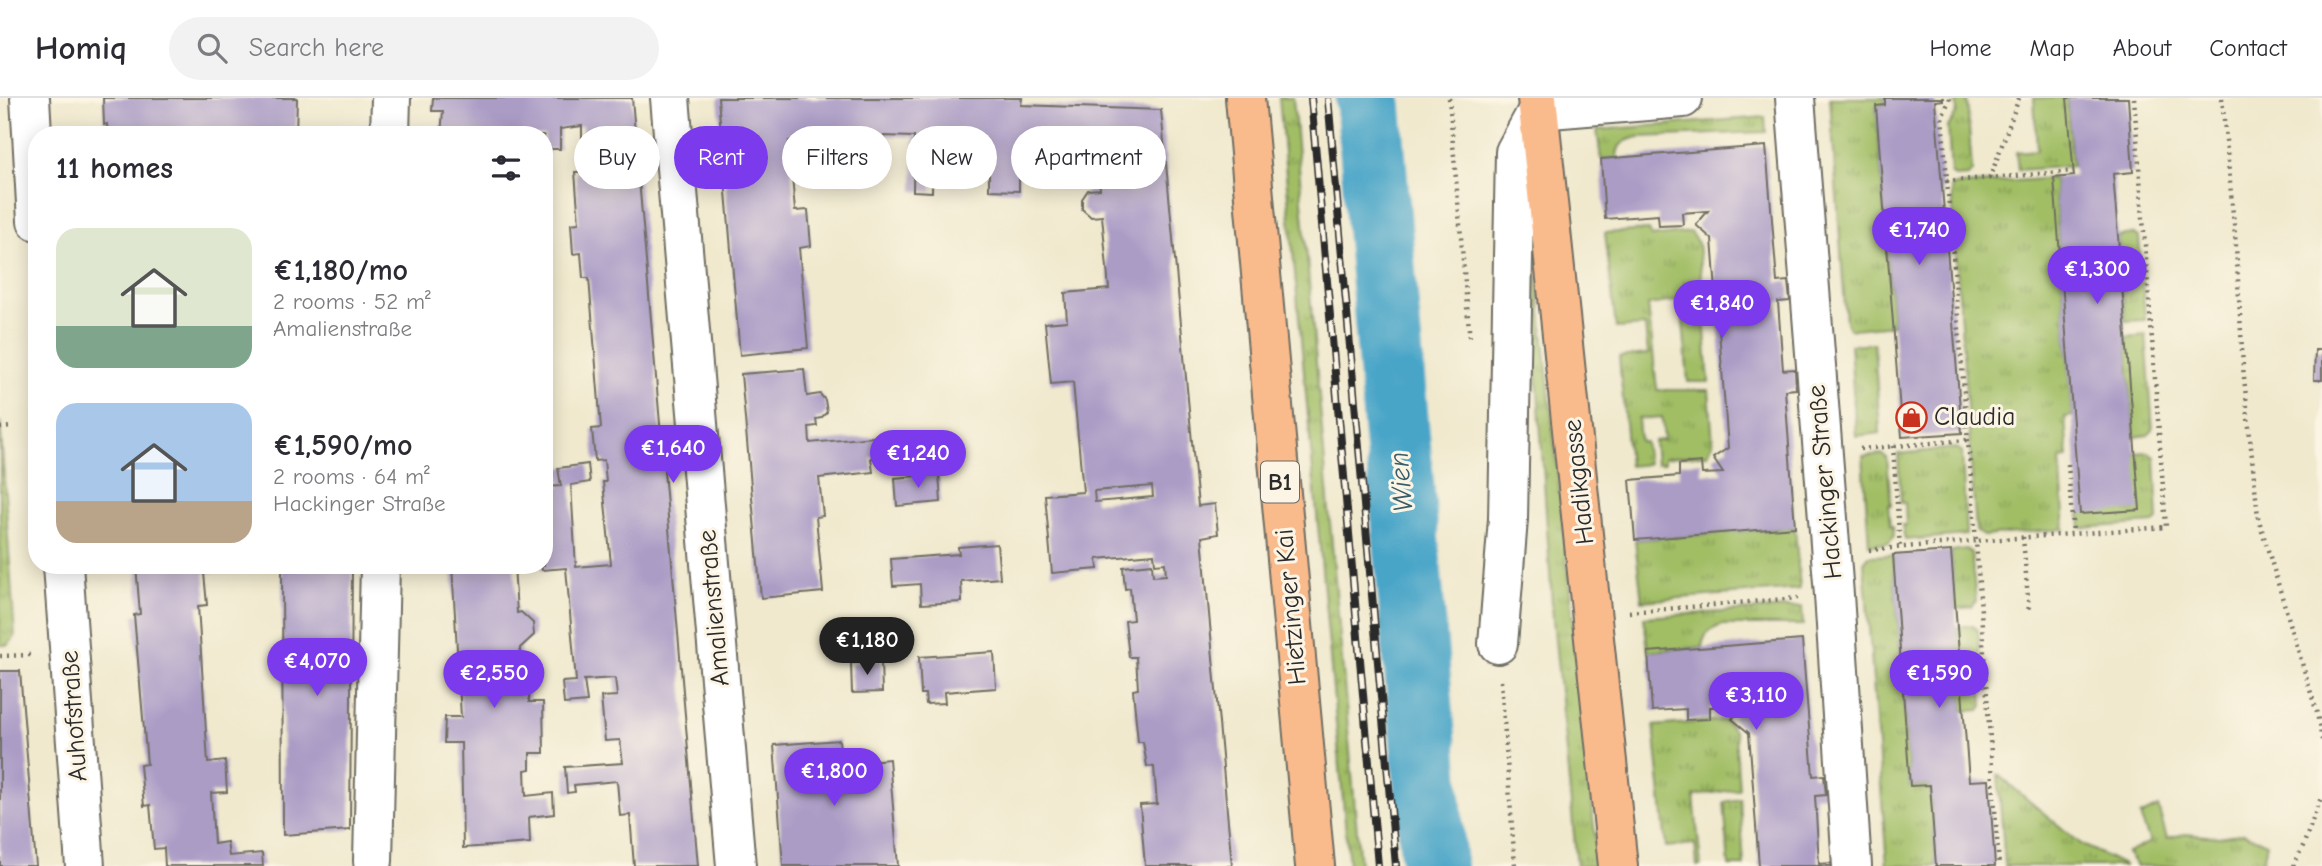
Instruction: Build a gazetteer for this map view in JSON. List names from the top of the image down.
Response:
{
  "streets": {
    "main road": ["B1", "Hadikgasse", "Hietzinger Kai"],
    "street": ["Hackinger Straße", "Amalienstraße", "Auhofstraße"]
  },
  "water": ["Wien"],
  "places": {
    "shop": ["Claudia"]
  },
  "page": {
    "header": "Homiq",
    "search": "Search here",
    "nav": [
      "Home",
      "Map",
      "About",
      "Contact"
    ],
    "chip": [
      "Buy",
      "Rent",
      "Filters",
      "New",
      "Apartment"
    ],
    "heading": "11 homes",
    "price": [
      "€1,740",
      "€1,300",
      "€1,840",
      "€1,640",
      "€1,240",
      "€1,180",
      "€4,070",
      "€2,550",
      "€1,590",
      "€3,110",
      "€1,800"
    ],
    "list": [
      {
        "name": "€1,180/mo",
        "note": "2 rooms · 52 m² · Amalienstraße"
      },
      {
        "name": "€1,590/mo",
        "note": "2 rooms · 64 m² · Hackinger Straße"
      }
    ]
  }
}
